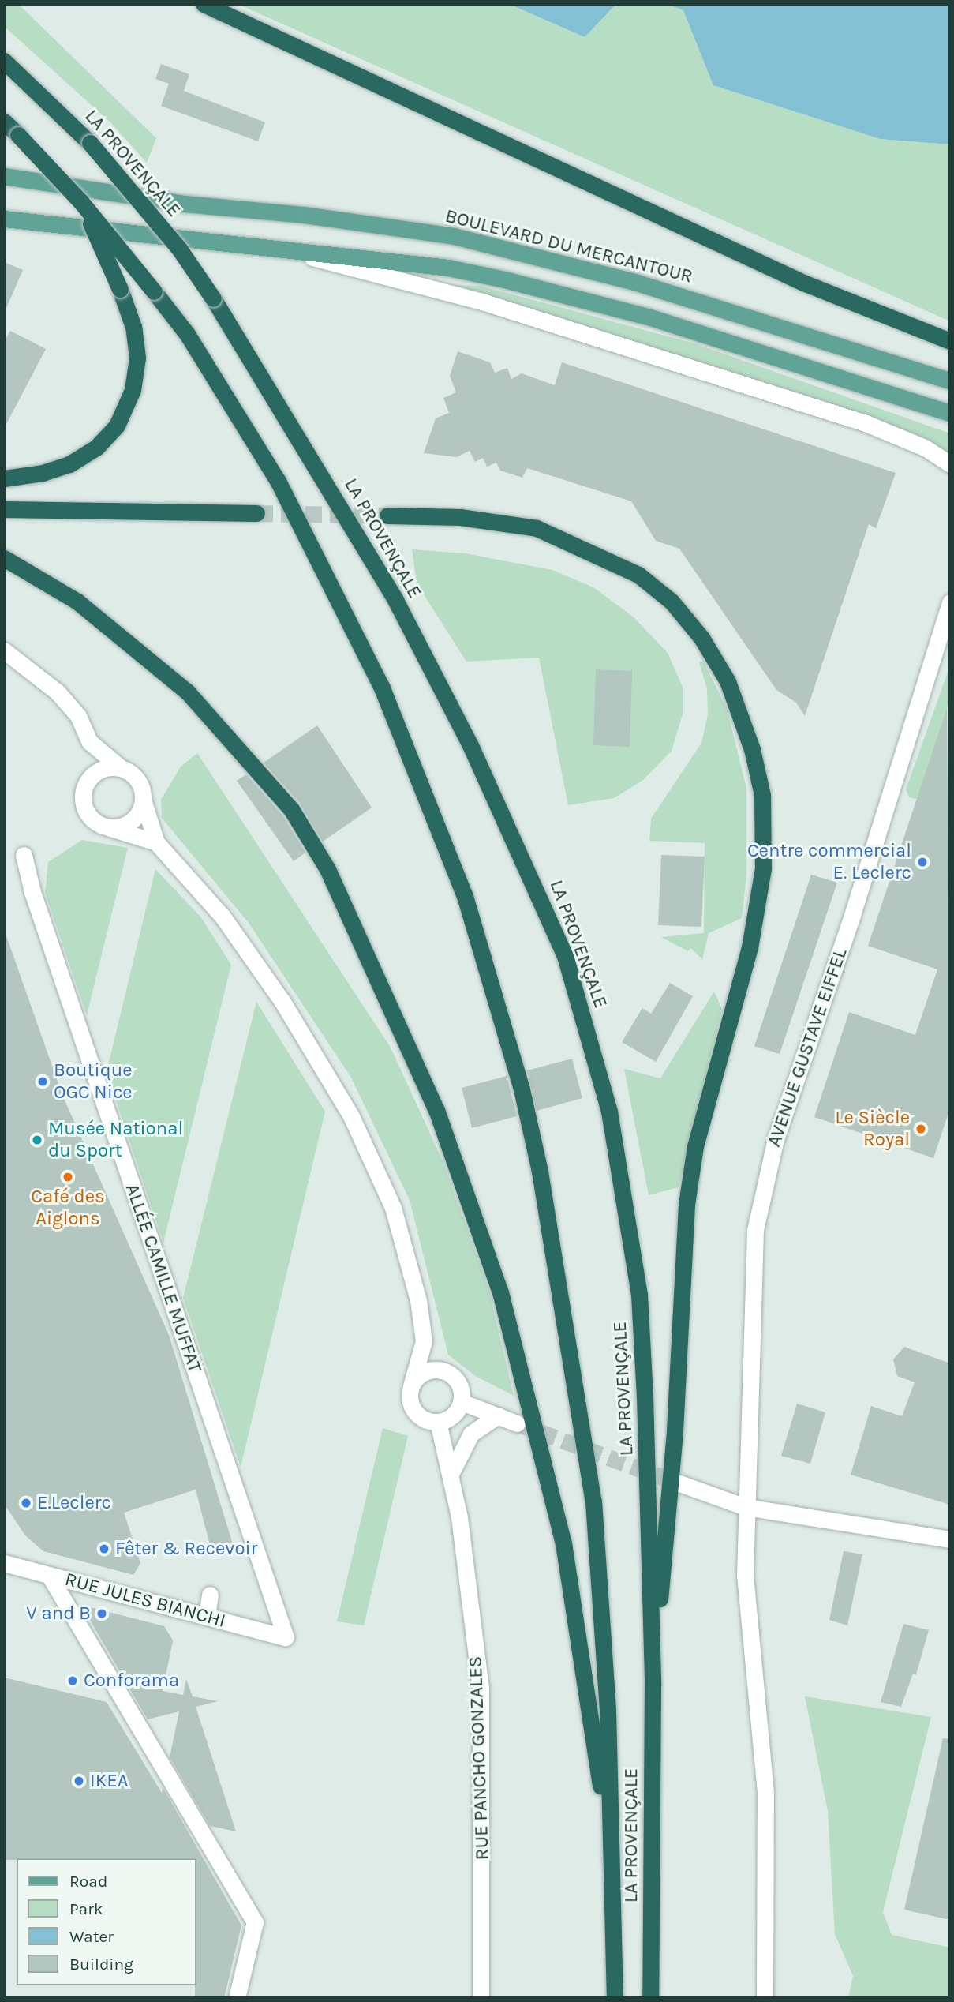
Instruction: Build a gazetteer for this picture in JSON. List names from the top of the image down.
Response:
{
  "streets": {
    "highway": ["LA PROVENÇALE"],
    "main road": ["BOULEVARD DU MERCANTOUR"],
    "street": [
      "AVENUE GUSTAVE EIFFEL",
      "ALLÉE CAMILLE MUFFAT",
      "RUE JULES BIANCHI",
      "RUE PANCHO GONZALES"
    ]
  },
  "crossings": [
    ["ALLÉE CAMILLE MUFFAT", "RUE JULES BIANCHI"]
  ],
  "places": [
    "Centre commercial E. Leclerc",
    "Boutique OGC Nice",
    "Le Siècle Royal",
    "Musée National du Sport",
    "Café des Aiglons",
    "E.Leclerc",
    "Fêter & Recevoir",
    "V and B",
    "Conforama",
    "IKEA"
  ],
  "legend": [
    "Road",
    "Park",
    "Water",
    "Building"
  ]
}
